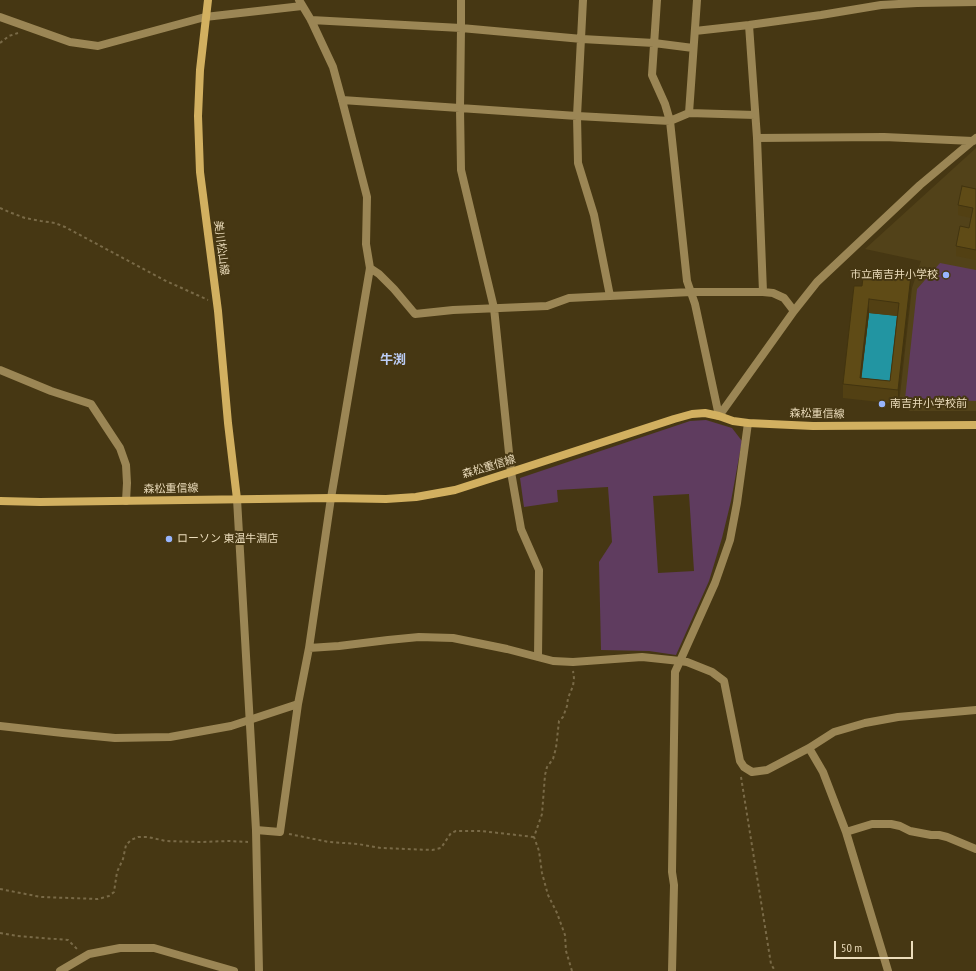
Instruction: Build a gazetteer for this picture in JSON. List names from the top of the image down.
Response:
{
  "streets": {
    "main road": ["美川松山線", "森松重信線"]
  },
  "crossings": [
    ["美川松山線", "森松重信線"]
  ],
  "districts": ["牛渕"],
  "places": ["市立南吉井小学校", "南吉井小学校前", "ローソン 東温牛淵店"],
  "scale_bar": "50 m"
}
